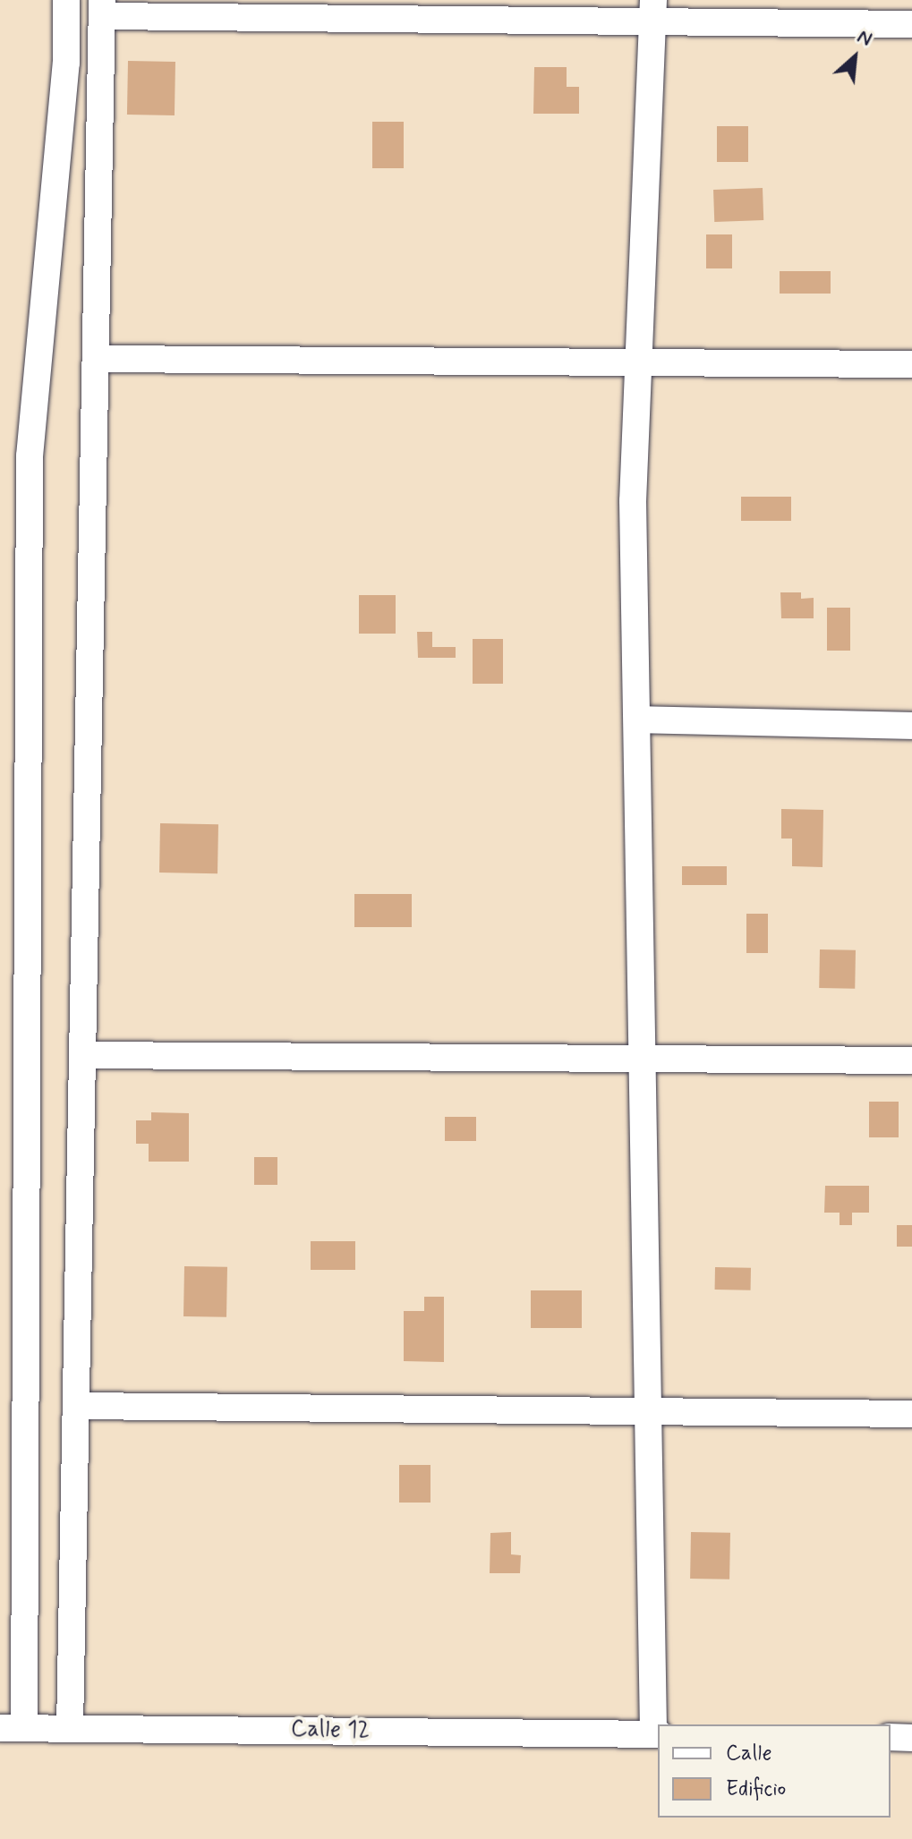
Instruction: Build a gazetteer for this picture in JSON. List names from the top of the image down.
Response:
{
  "streets": {
    "street": ["Calle 12"]
  },
  "legend": ["Calle", "Edificio"],
  "north": "top right"
}
